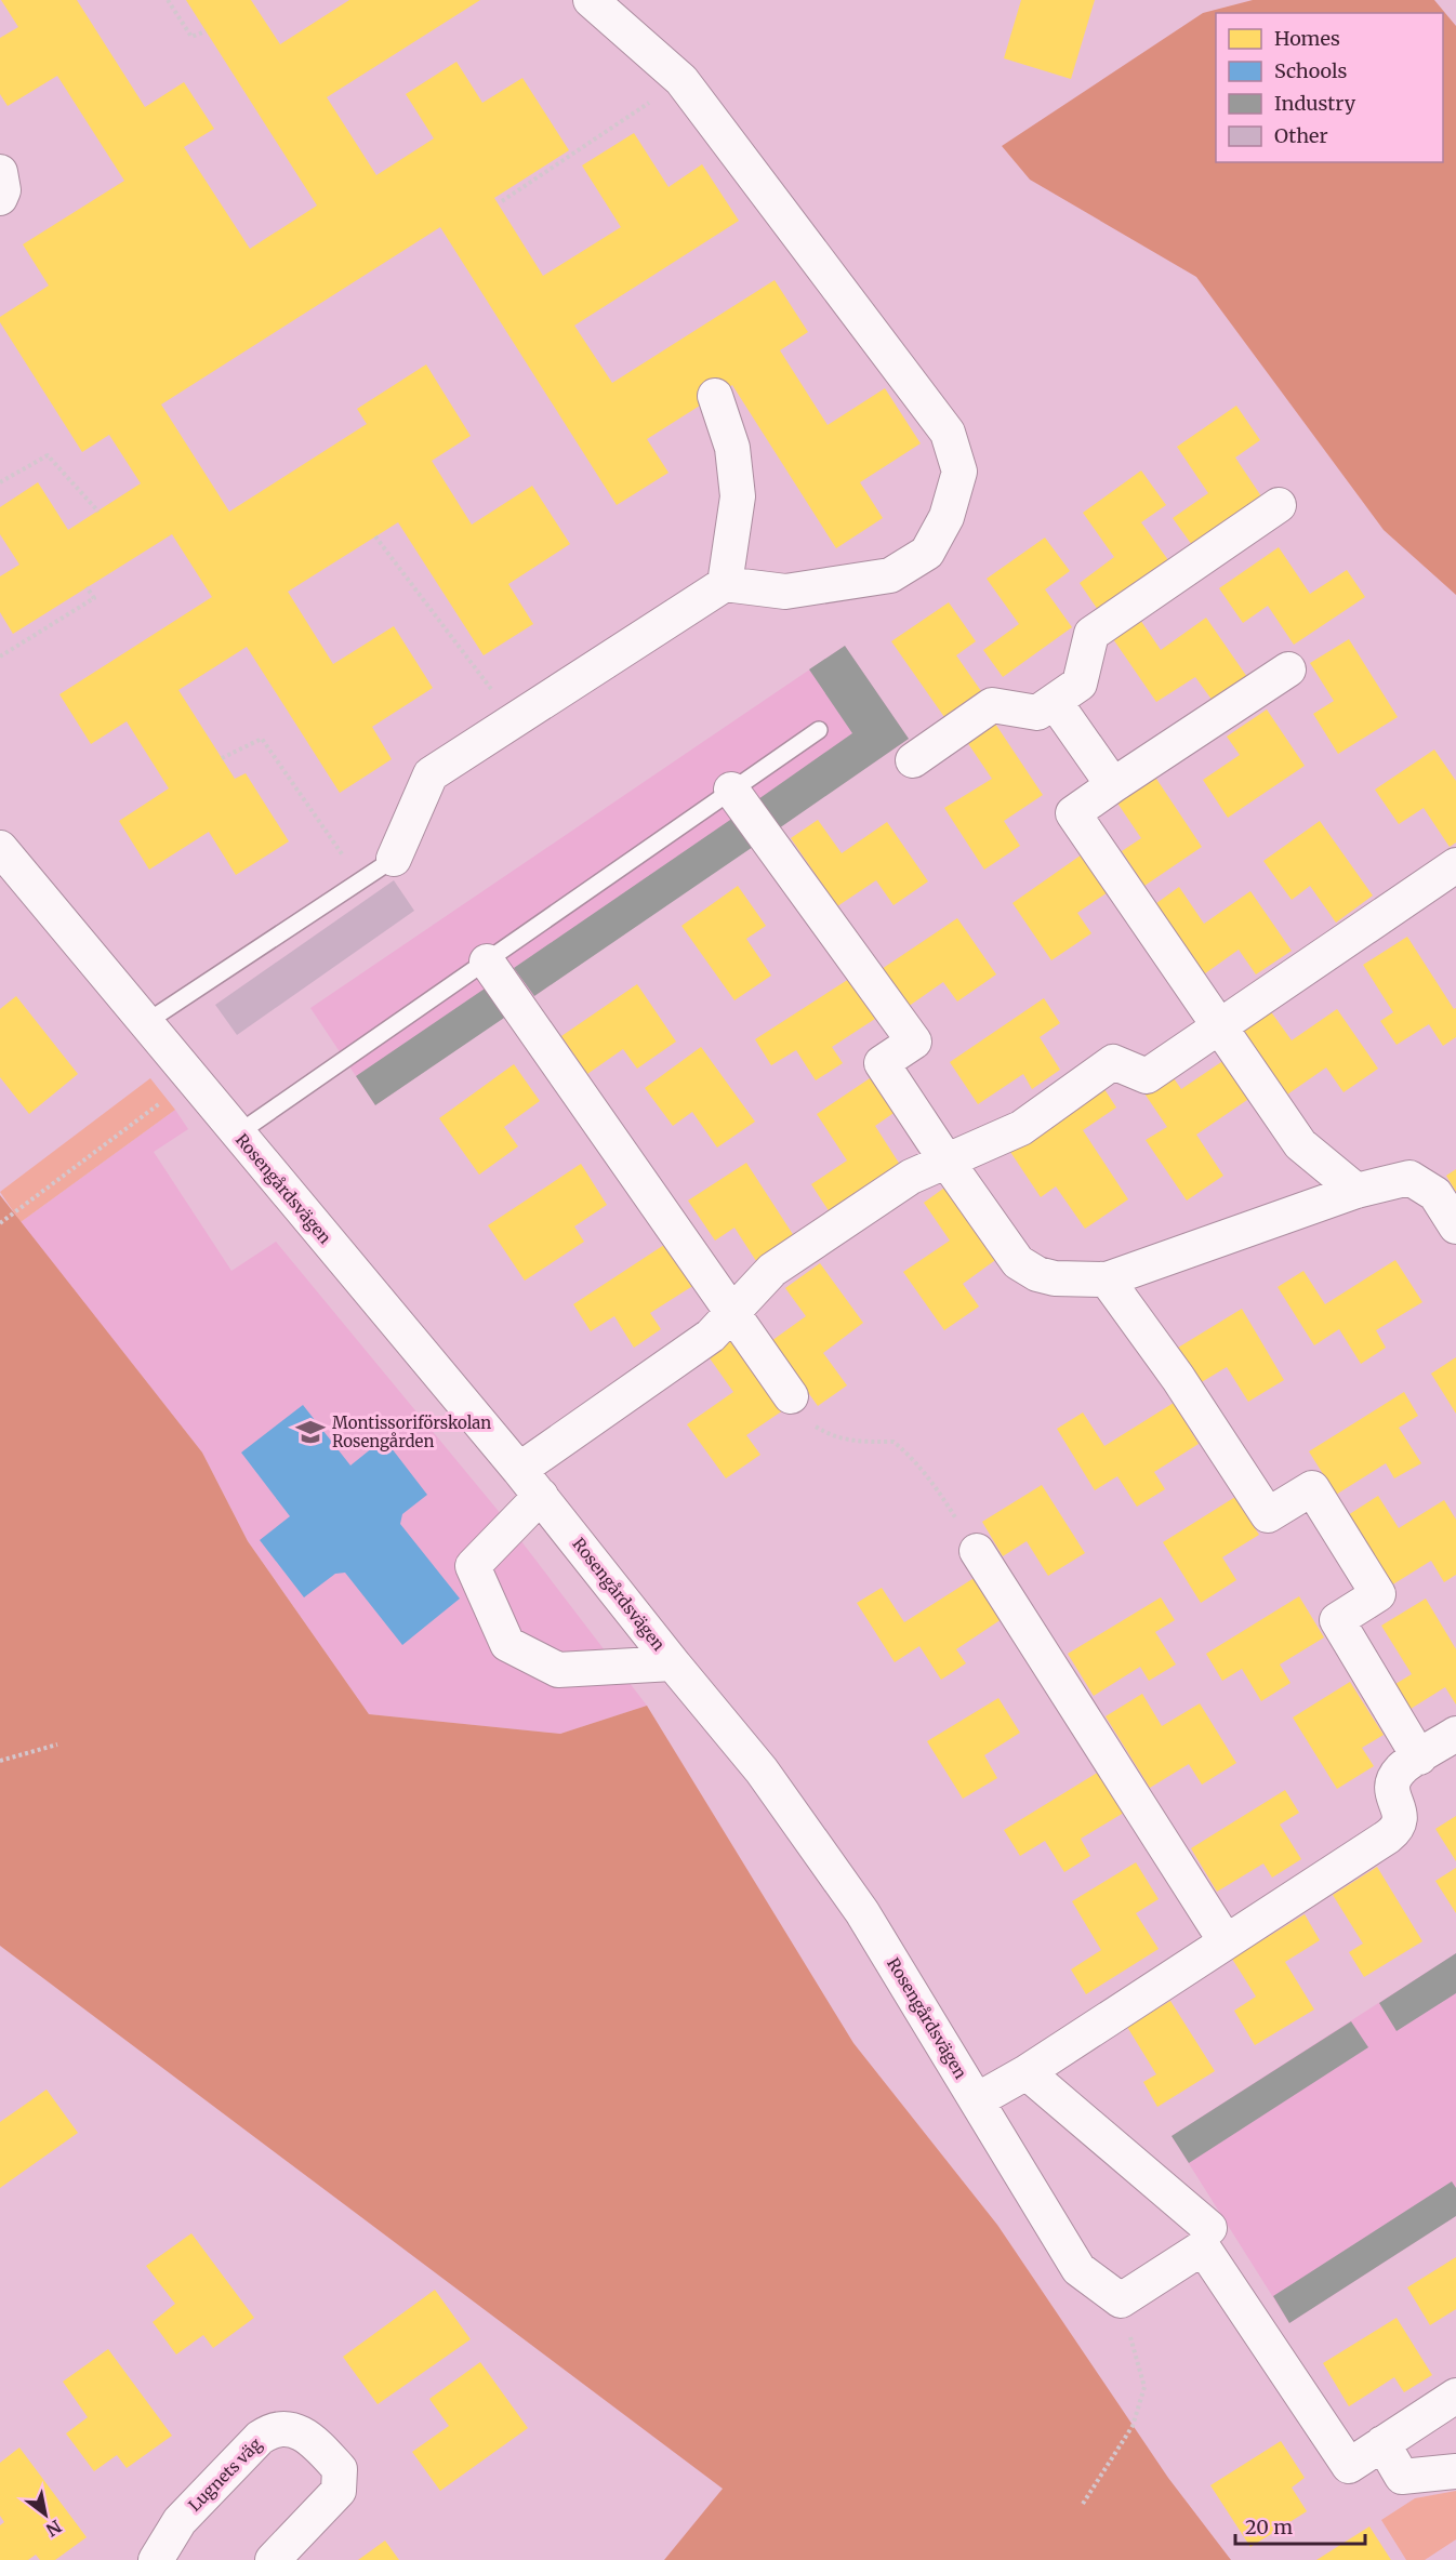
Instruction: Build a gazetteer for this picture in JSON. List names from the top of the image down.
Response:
{
  "streets": {
    "street": ["Rosengårdsvägen", "Lugnets väg"]
  },
  "places": {
    "school or university": ["Montissoriförskolan Rosengården"]
  },
  "legend": [
    "Homes",
    "Schools",
    "Industry",
    "Other"
  ],
  "scale_bar": "20 m",
  "north": "bottom right"
}
